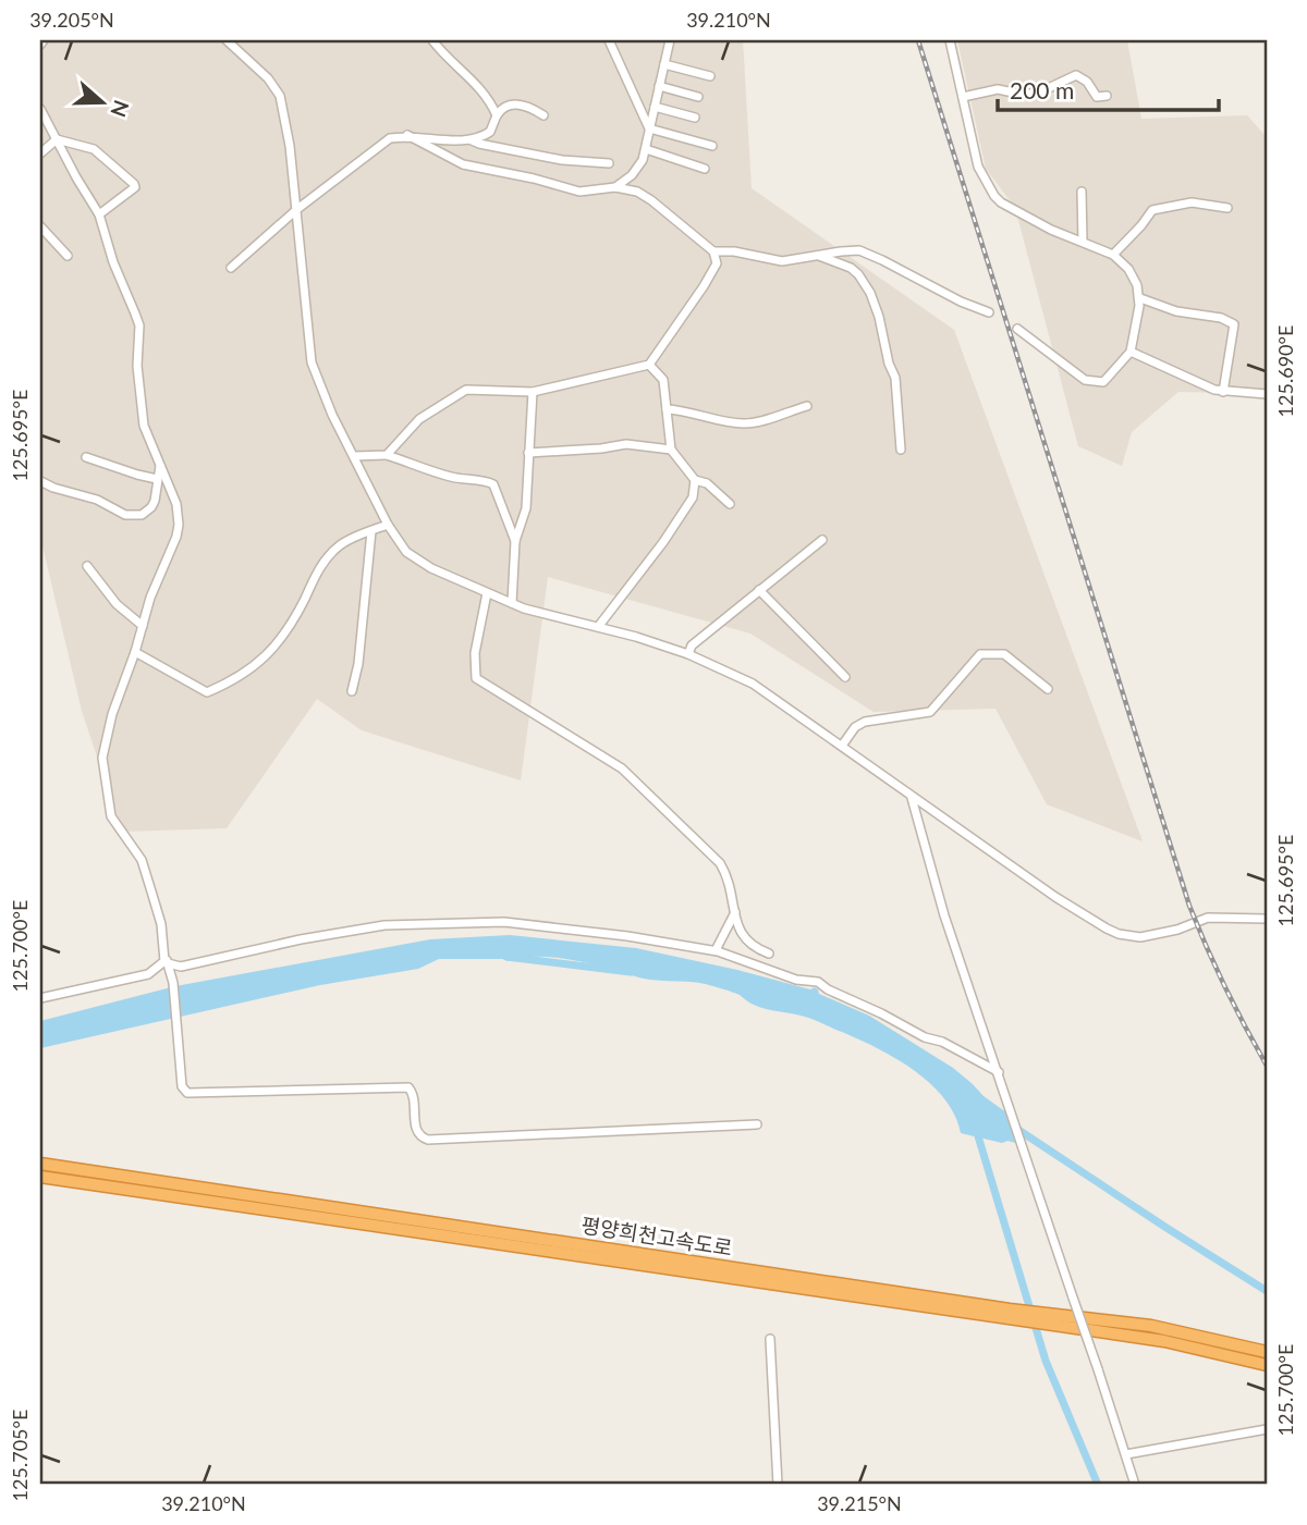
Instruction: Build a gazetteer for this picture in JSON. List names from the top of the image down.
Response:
{
  "streets": {
    "highway": ["평양희천고속도로"]
  },
  "scale_bar": "200 m",
  "north": "right",
  "coordinates": [
    "39.205°N",
    "39.210°N",
    "125.690°E",
    "125.695°E",
    "125.700°E",
    "125.705°E",
    "39.215°N"
  ]
}
